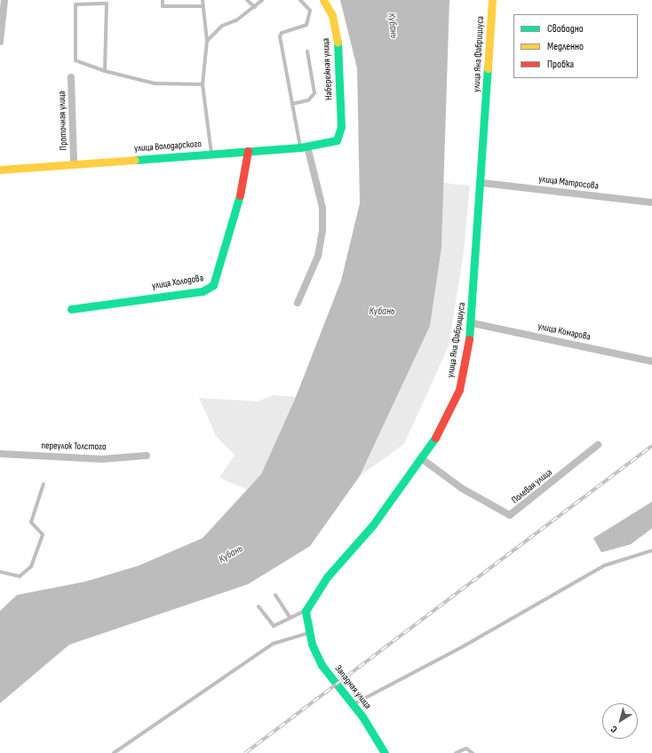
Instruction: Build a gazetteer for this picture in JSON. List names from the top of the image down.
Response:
{
  "streets": {
    "street": [
      "улица Яна Фабрициуса",
      "Набережная улица",
      "Проточная улица",
      "улица Володарского",
      "улица Матросова",
      "улица Холодова",
      "улица Комарова",
      "переулок Толстого",
      "Полевая улица",
      "Западная улица"
    ]
  },
  "crossings": [
    ["улица Яна Фабрициуса", "улица Матросова"],
    ["улица Яна Фабрициуса", "улица Комарова"],
    ["улица Яна Фабрициуса", "Полевая улица"],
    ["Набережная улица", "улица Володарского"],
    ["Проточная улица", "улица Володарского"],
    ["улица Володарского", "улица Холодова"]
  ],
  "water": ["Кубань"],
  "legend": ["Свободно", "Медленно", "Пробка"],
  "north": "bottom left"
}
